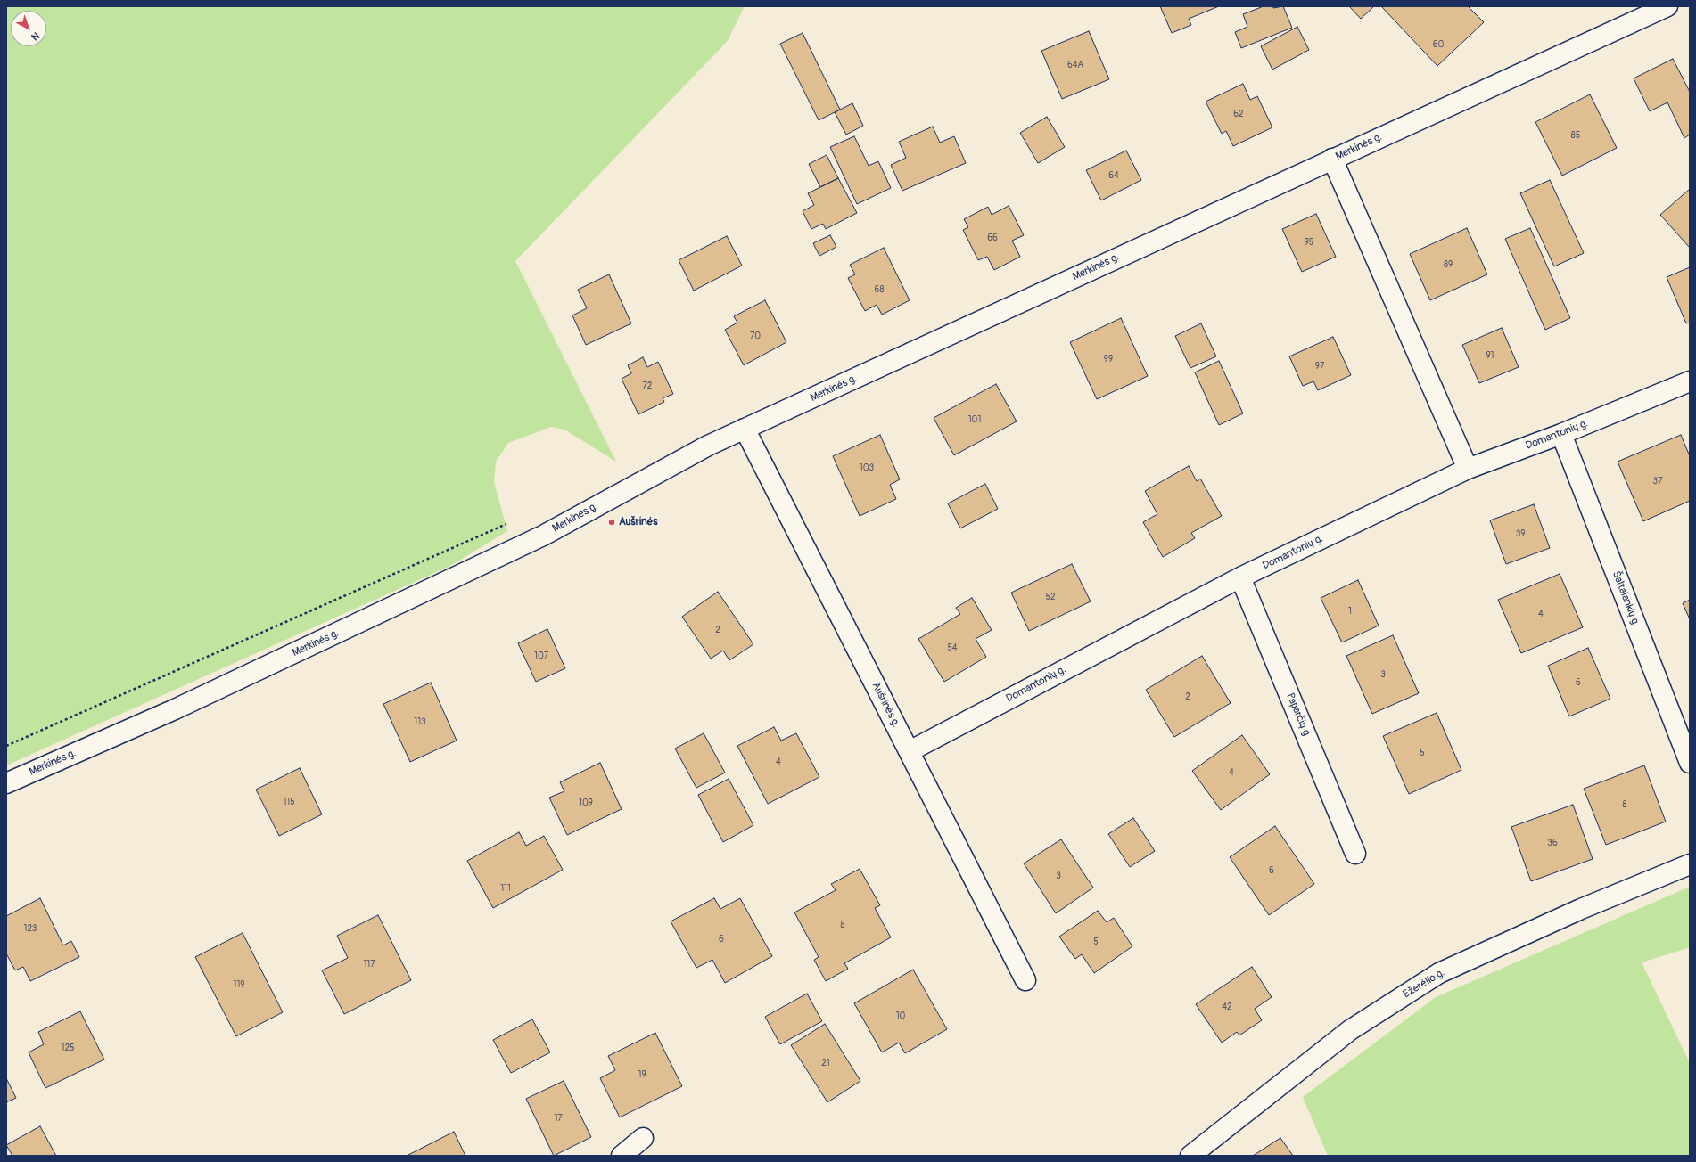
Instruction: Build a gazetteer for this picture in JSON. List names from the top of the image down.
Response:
{
  "streets": {
    "street": [
      "Merkinės g.",
      "Domantonių g.",
      "Šaltalankių g.",
      "Aušrinės g.",
      "Paparčių g.",
      "Ežerėlio g."
    ]
  },
  "crossings": [
    ["Merkinės g.", "Aušrinės g."],
    ["Domantonių g.", "Šaltalankių g."],
    ["Domantonių g.", "Aušrinės g."],
    ["Domantonių g.", "Paparčių g."]
  ],
  "places": ["Aušrinės"],
  "house_numbers": [
    "60",
    "64A",
    "62",
    "85",
    "64",
    "66",
    "95",
    "89",
    "68",
    "70",
    "91",
    "99",
    "97",
    "72",
    "101",
    "103",
    "37",
    "39",
    "52",
    "1",
    "4",
    "2",
    "54",
    "107",
    "3",
    "6",
    "2",
    "113",
    "5",
    "4",
    "4",
    "115",
    "109",
    "8",
    "36",
    "6",
    "3",
    "111",
    "8",
    "123",
    "6",
    "5",
    "117",
    "119",
    "42",
    "10",
    "125",
    "21",
    "19",
    "17"
  ],
  "north": "bottom right"
}
